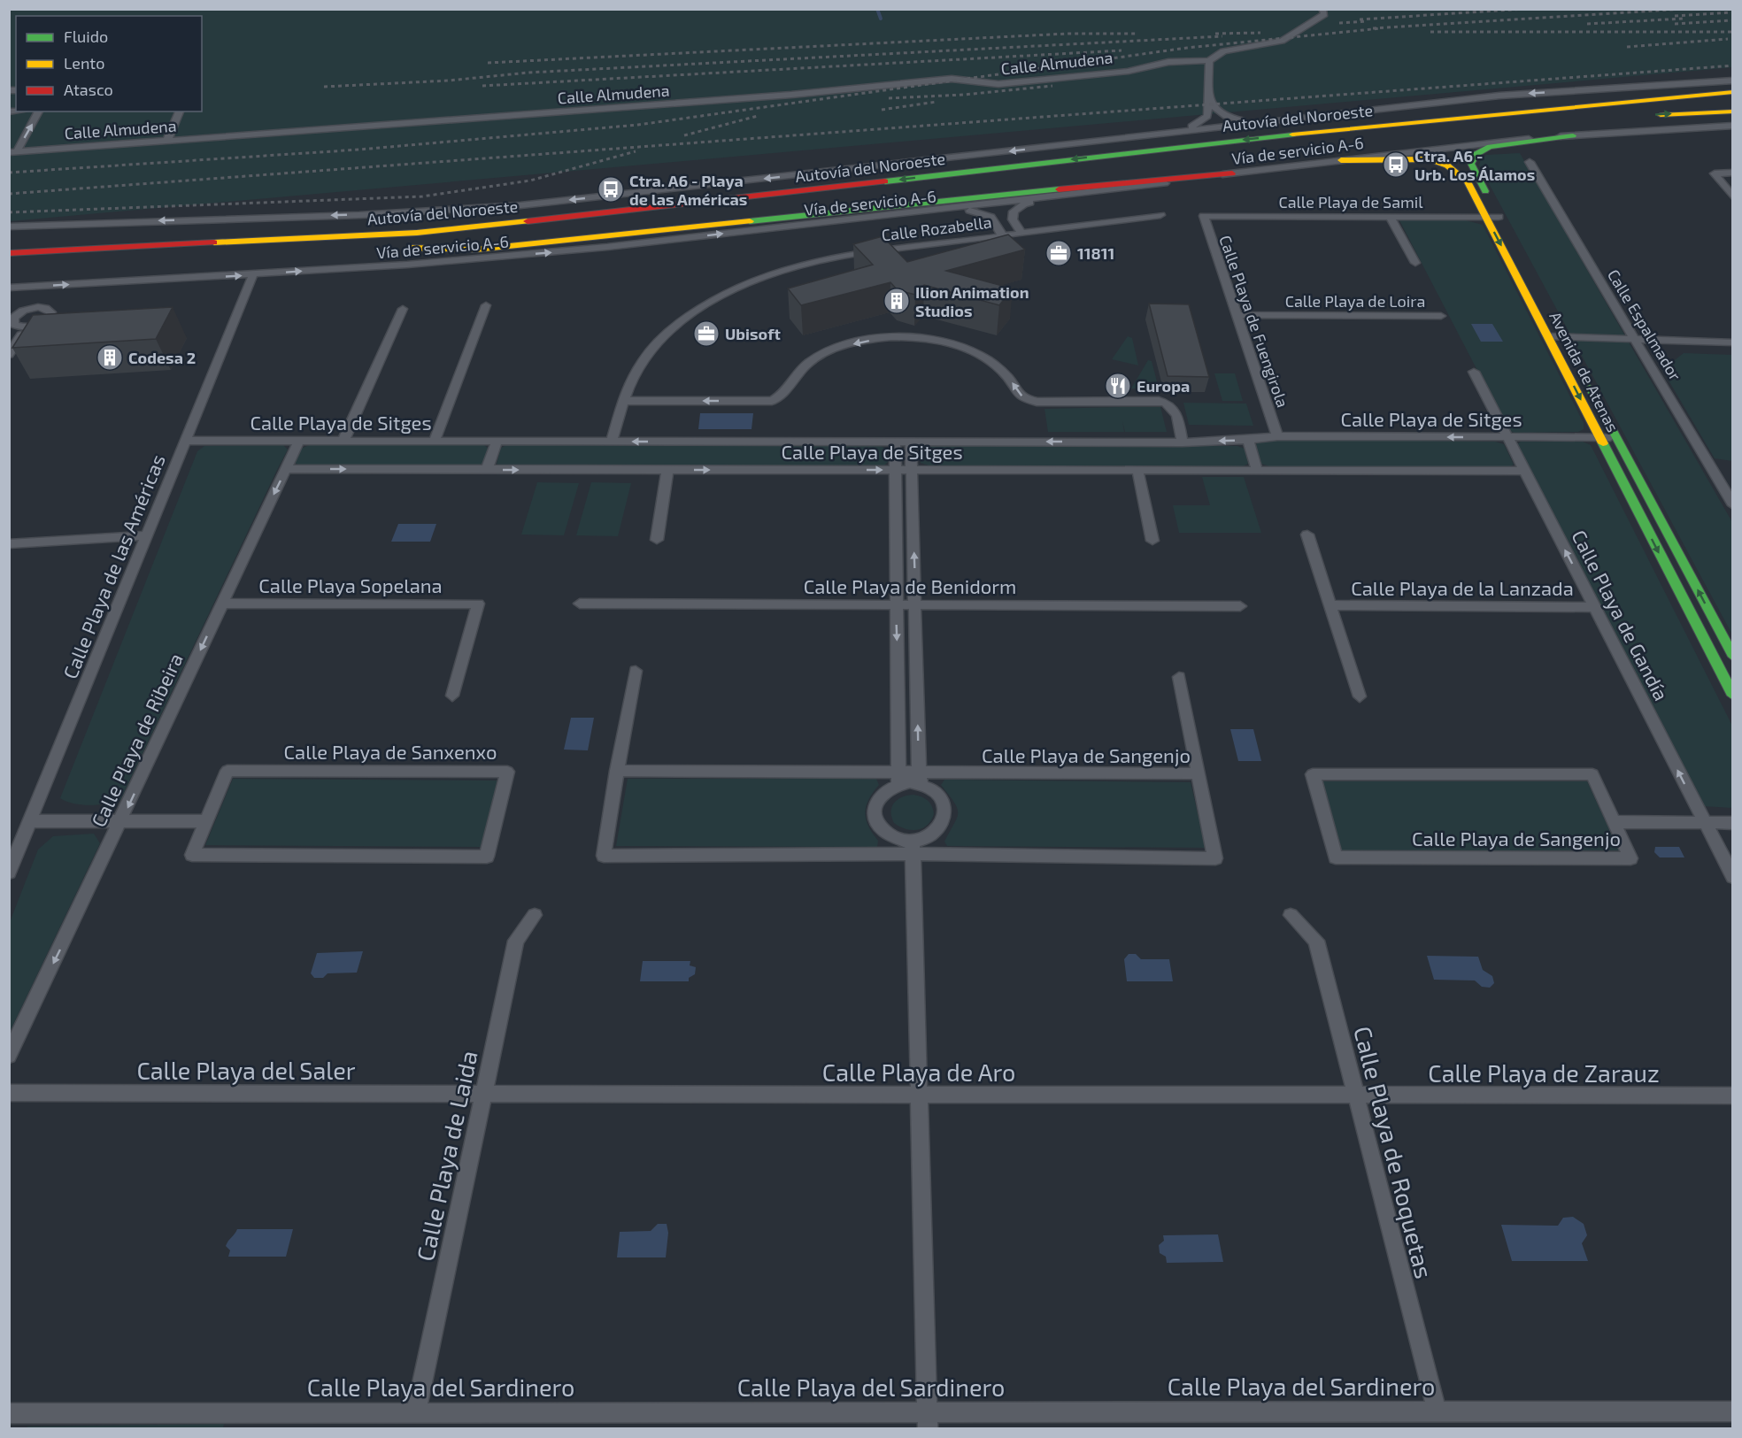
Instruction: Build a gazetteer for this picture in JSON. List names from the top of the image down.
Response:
{
  "streets": {
    "main road": ["Autovía del Noroeste", "Avenida de Atenas"],
    "street": [
      "Calle Almudena",
      "Vía de servicio A-6",
      "Calle Playa de Samil",
      "Calle Rozabella",
      "Calle Playa de Loira",
      "Calle Playa de Fuengirola",
      "Calle Espalmador",
      "Calle Playa de Sitges",
      "Calle Playa de las Américas",
      "Calle Playa Sopelana",
      "Calle Playa de Benidorm",
      "Calle Playa de la Lanzada",
      "Calle Playa de Gandía",
      "Calle Playa de Ribeira",
      "Calle Playa de Sanxenxo",
      "Calle Playa de Sangenjo",
      "Calle Playa del Saler",
      "Calle Playa de Aro",
      "Calle Playa de Zarauz",
      "Calle Playa de Roquetas",
      "Calle Playa de Laida",
      "Calle Playa del Sardinero"
    ]
  },
  "crossings": [
    ["Autovía del Noroeste", "Vía de servicio A-6"],
    ["Vía de servicio A-6", "Avenida de Atenas"],
    ["Vía de servicio A-6", "Calle Playa de las Américas"],
    ["Calle Playa de Samil", "Calle Playa de Fuengirola"],
    ["Calle Playa de Samil", "Avenida de Atenas"],
    ["Calle Rozabella", "Calle Playa de Sitges"],
    ["Calle Playa de Loira", "Calle Playa de Fuengirola"],
    ["Calle Playa de Fuengirola", "Calle Playa de Sitges"],
    ["Avenida de Atenas", "Calle Playa de Sitges"],
    ["Calle Playa de Sitges", "Calle Playa de las Américas"],
    ["Calle Playa de Sitges", "Calle Playa de Gandía"],
    ["Calle Playa de Sitges", "Calle Playa de Ribeira"],
    ["Calle Playa Sopelana", "Calle Playa de Ribeira"],
    ["Calle Playa de la Lanzada", "Calle Playa de Gandía"],
    ["Calle Playa de Gandía", "Calle Playa de Sangenjo"],
    ["Calle Playa del Saler", "Calle Playa de Aro"],
    ["Calle Playa del Saler", "Calle Playa de Laida"],
    ["Calle Playa de Aro", "Calle Playa de Zarauz"],
    ["Calle Playa de Aro", "Calle Playa de Roquetas"],
    ["Calle Playa de Aro", "Calle Playa de Laida"],
    ["Calle Playa de Zarauz", "Calle Playa de Roquetas"],
    ["Calle Playa de Roquetas", "Calle Playa del Sardinero"],
    ["Calle Playa de Laida", "Calle Playa del Sardinero"]
  ],
  "one_way": ["Calle Playa de Gandía", "Calle Playa de Ribeira"],
  "places": {
    "bus stop": ["Ctra. A6 - Urb. Los Álamos", "Ctra. A6 - Playa de las Américas"],
    "office": ["11811", "Ubisoft"],
    "building": ["Ilion Animation Studios", "Codesa 2"],
    "restaurant": ["Europa"]
  },
  "legend": ["Fluido", "Lento", "Atasco"]
}
